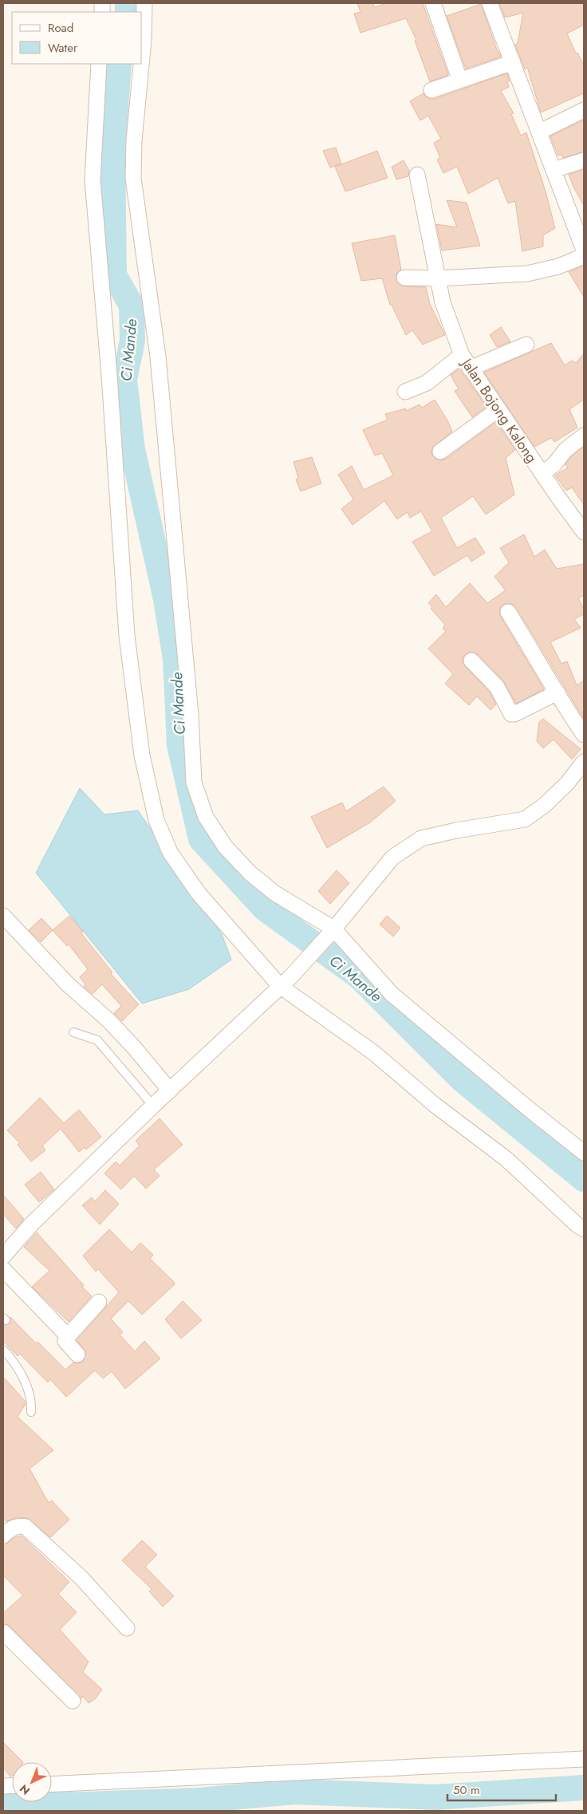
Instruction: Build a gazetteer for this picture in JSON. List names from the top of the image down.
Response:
{
  "streets": {
    "street": ["Jalan Bojong Kalong"]
  },
  "water": ["Ci Mande"],
  "legend": ["Road", "Water"],
  "scale_bar": "50 m",
  "north": "bottom left"
}
